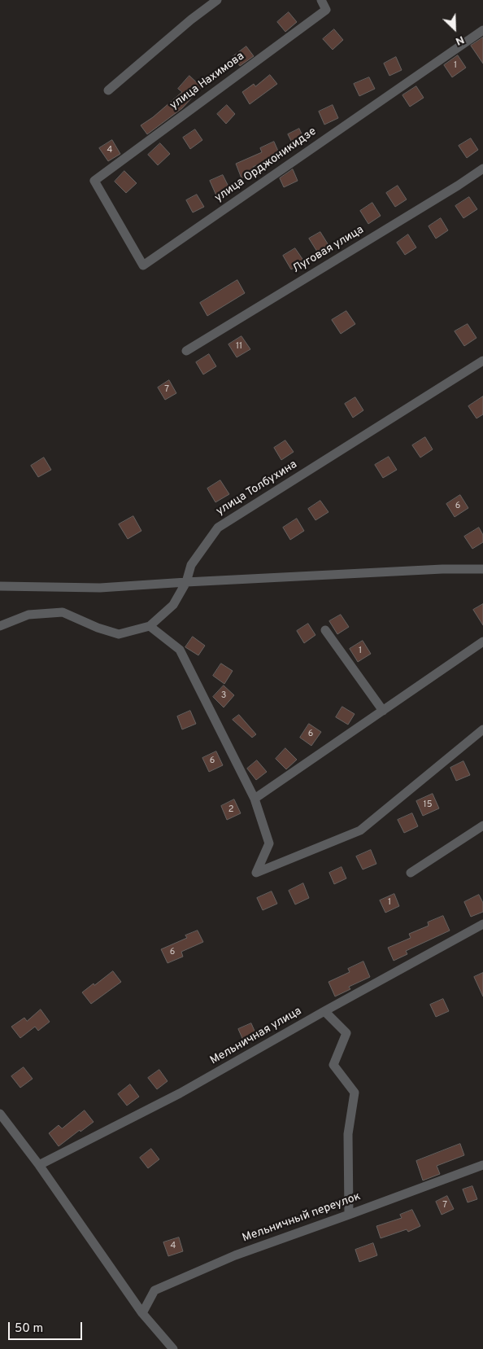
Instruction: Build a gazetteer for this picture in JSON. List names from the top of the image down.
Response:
{
  "streets": {
    "street": [
      "улица Нахимова",
      "улица Орджоникидзе",
      "Луговая улица",
      "улица Толбухина",
      "Мельничная улица",
      "Мельничный переулок"
    ]
  },
  "crossings": [
    ["улица Нахимова", "улица Орджоникидзе"]
  ],
  "house_numbers": [
    "1",
    "4",
    "11",
    "7",
    "6",
    "1",
    "3",
    "6",
    "6",
    "15",
    "2",
    "1",
    "6",
    "7",
    "4"
  ],
  "scale_bar": "50 m",
  "north": "bottom right"
}
